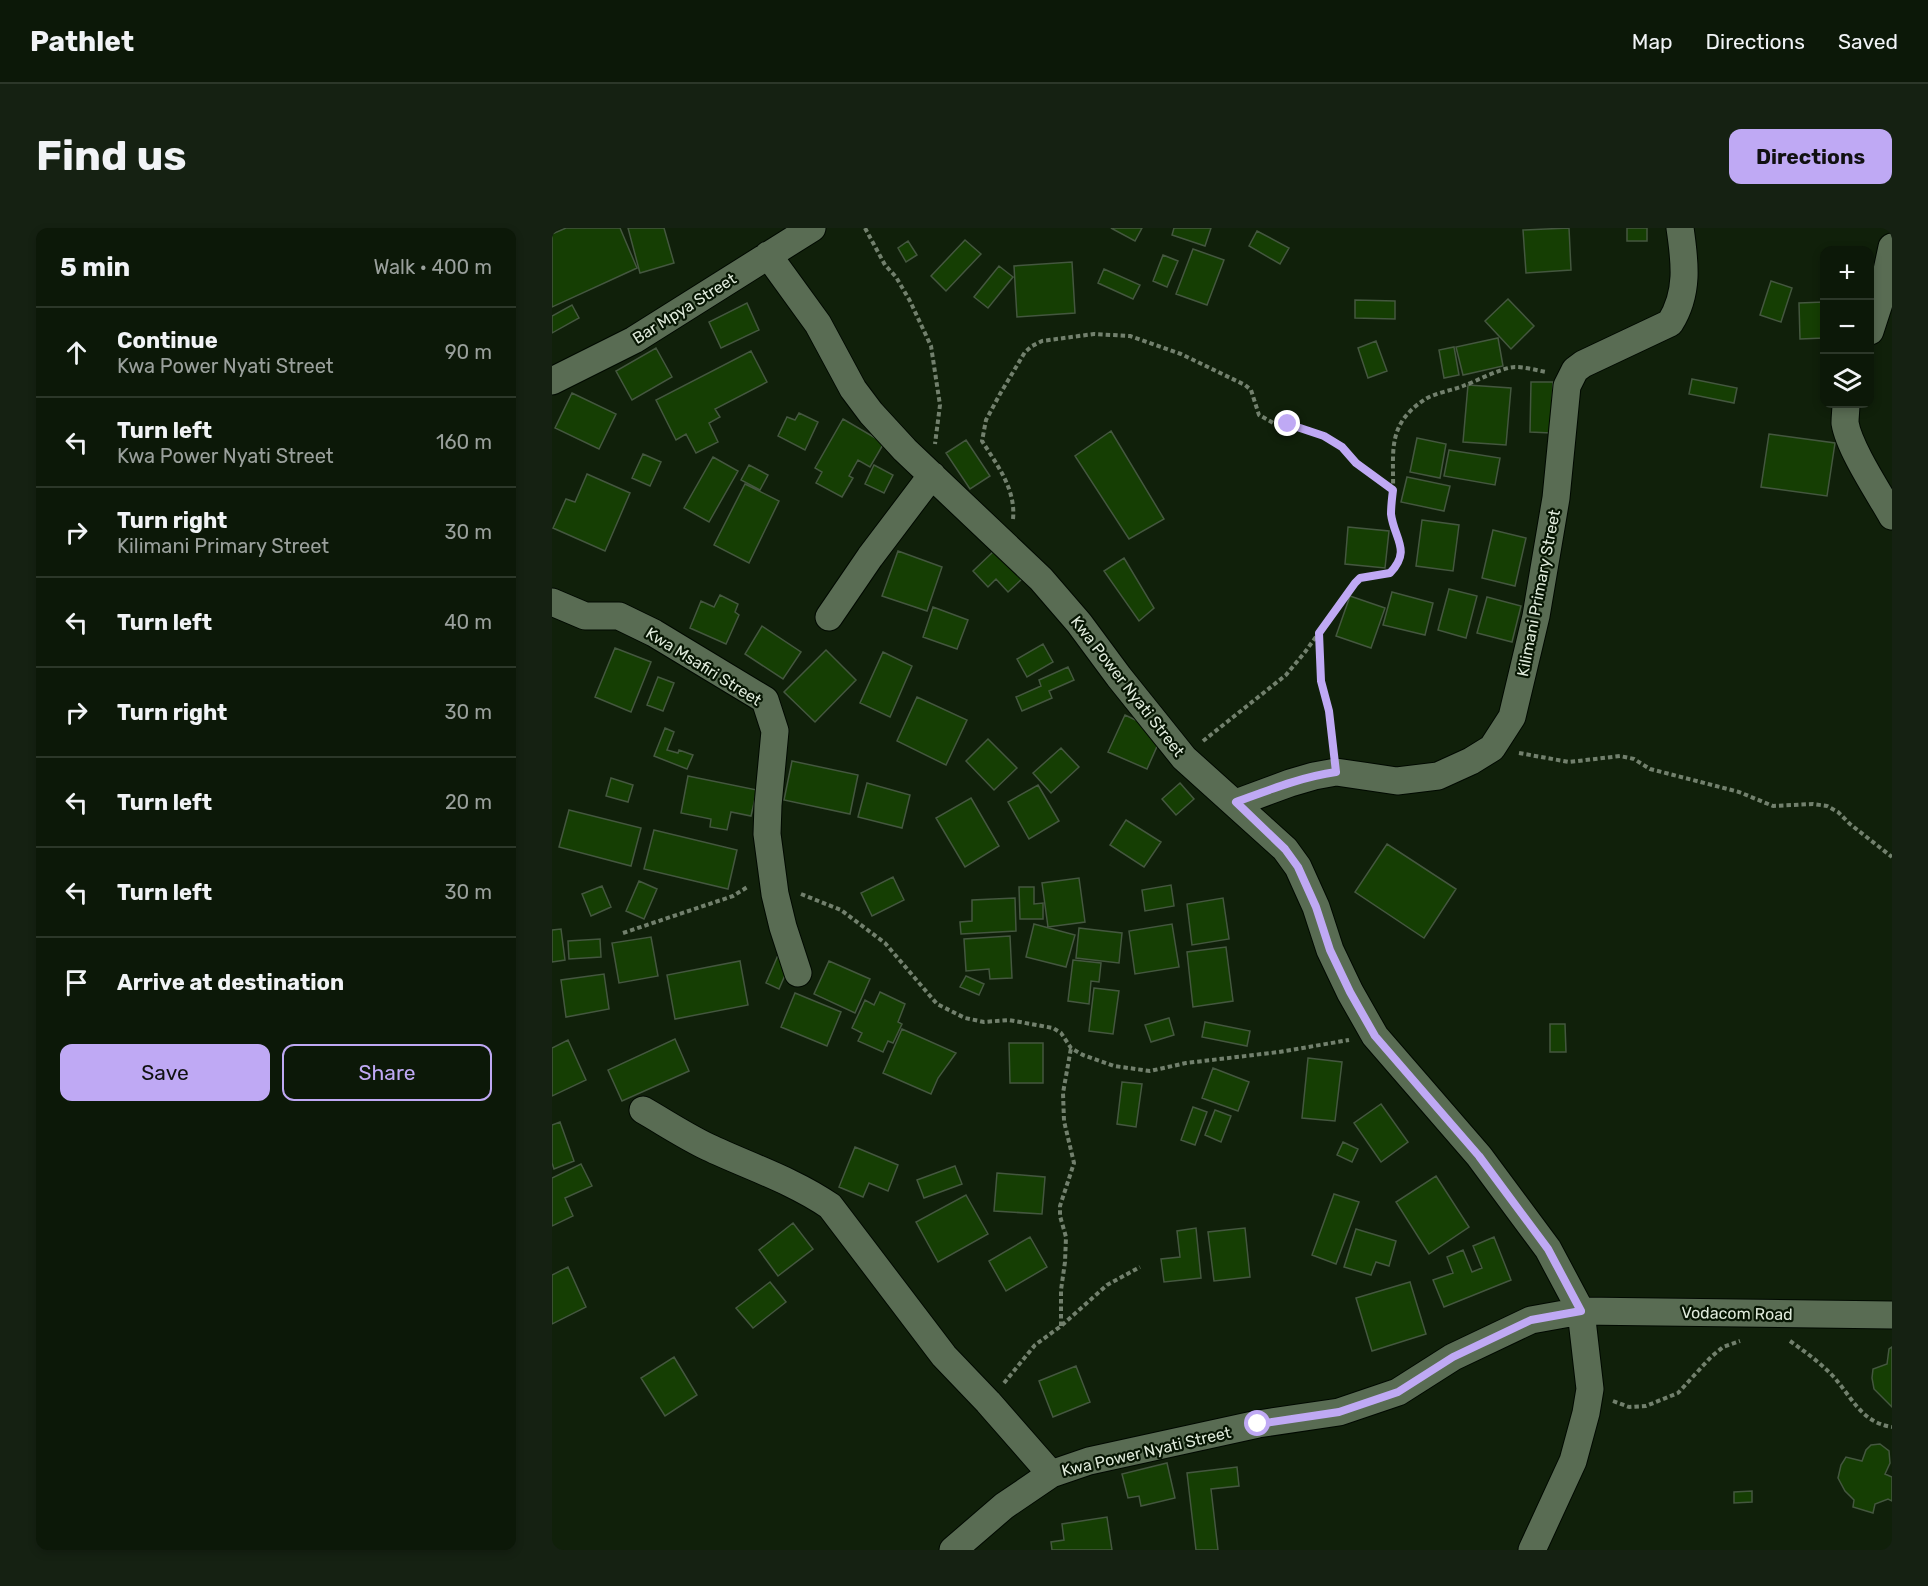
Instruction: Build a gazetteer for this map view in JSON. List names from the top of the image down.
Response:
{
  "streets": {
    "street": [
      "Bar Mpya Street",
      "Kilimani Primary Street",
      "Kwa Msafiri Street",
      "Kwa Power Nyati Street",
      "Vodacom Road"
    ]
  },
  "crossings": [
    ["Bar Mpya Street", "Kwa Power Nyati Street"],
    ["Kilimani Primary Street", "Kwa Power Nyati Street"],
    ["Kwa Power Nyati Street", "Vodacom Road"]
  ],
  "page": {
    "header": "Pathlet",
    "nav": ["Map", "Directions", "Saved"],
    "buttons": [
      "Directions",
      ["Save", "Share"]
    ],
    "title": "Find us",
    "heading": ["5 min", "Walk · 400 m"],
    "map_buttons": ["+", "−"],
    "list": [
      ["Continue", "Kwa Power Nyati Street", "90 m"],
      ["Turn left", "Kwa Power Nyati Street", "160 m"],
      ["Turn right", "Kilimani Primary Street", "30 m"],
      ["Turn left", "40 m"],
      ["Turn right", "30 m"],
      ["Turn left", "20 m"],
      ["Turn left", "30 m"],
      "Arrive at destination"
    ]
  }
}
